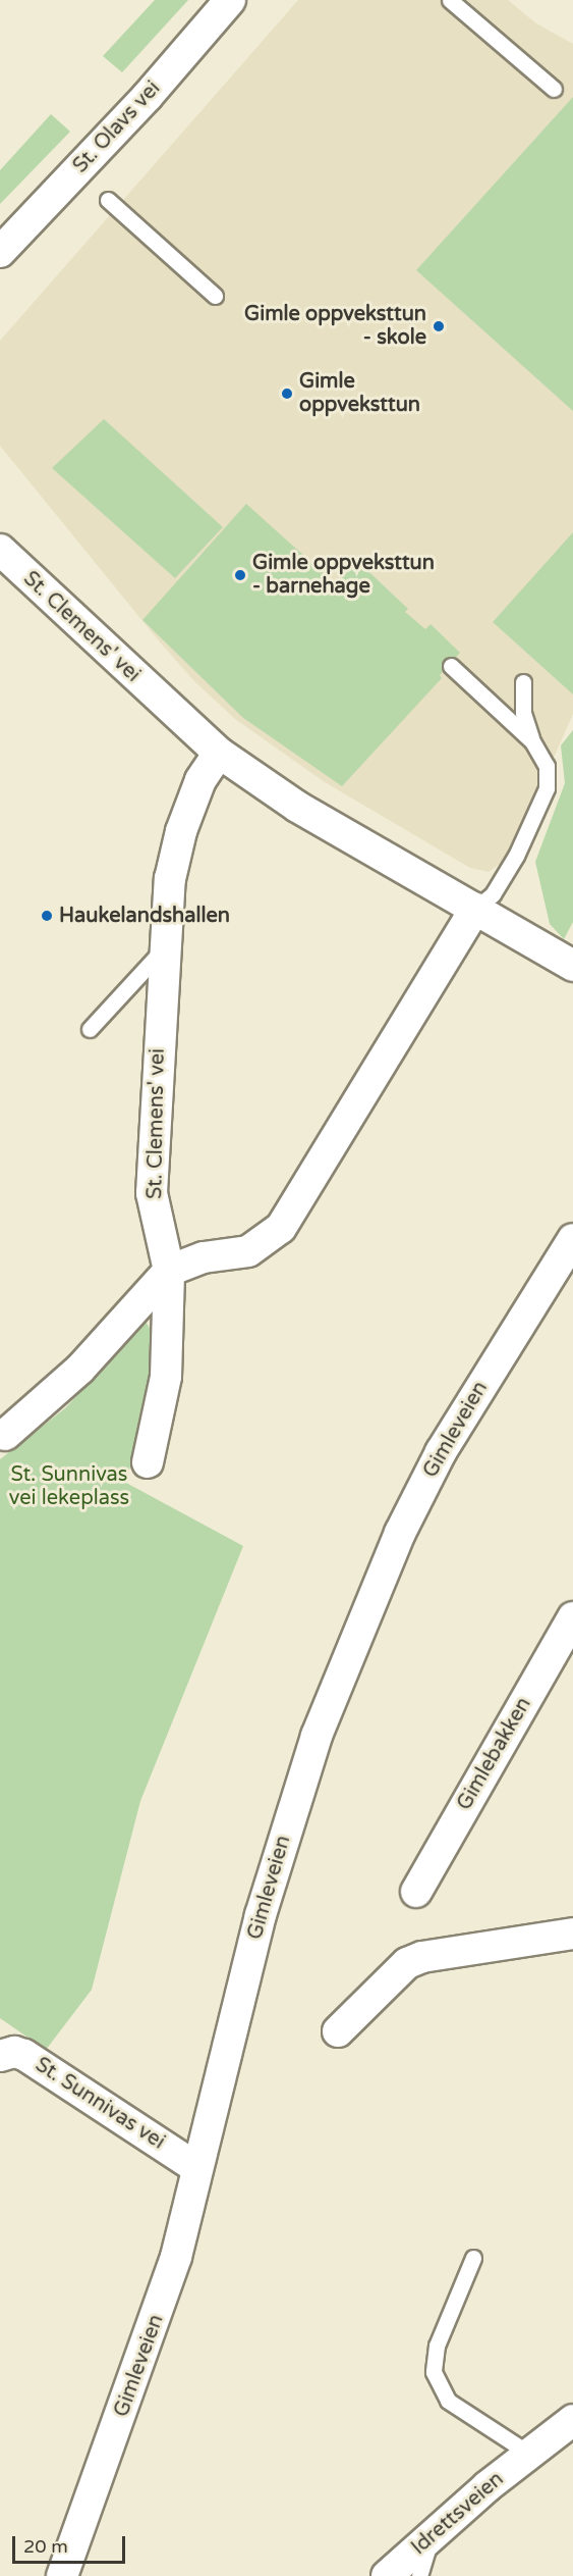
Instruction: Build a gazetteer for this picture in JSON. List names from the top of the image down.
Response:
{
  "streets": {
    "street": [
      "St. Olavs vei",
      "St. Clemens' vei",
      "Gimleveien",
      "Gimlebakken",
      "St. Sunnivas vei",
      "Idrettsveien"
    ]
  },
  "crossings": [
    ["Gimleveien", "St. Sunnivas vei"]
  ],
  "parks": ["St. Sunnivas vei lekeplass"],
  "places": [
    "Gimle oppveksttun - skole",
    "Gimle oppveksttun",
    "Gimle oppveksttun - barnehage",
    "Haukelandshallen"
  ],
  "scale_bar": "20 m"
}
